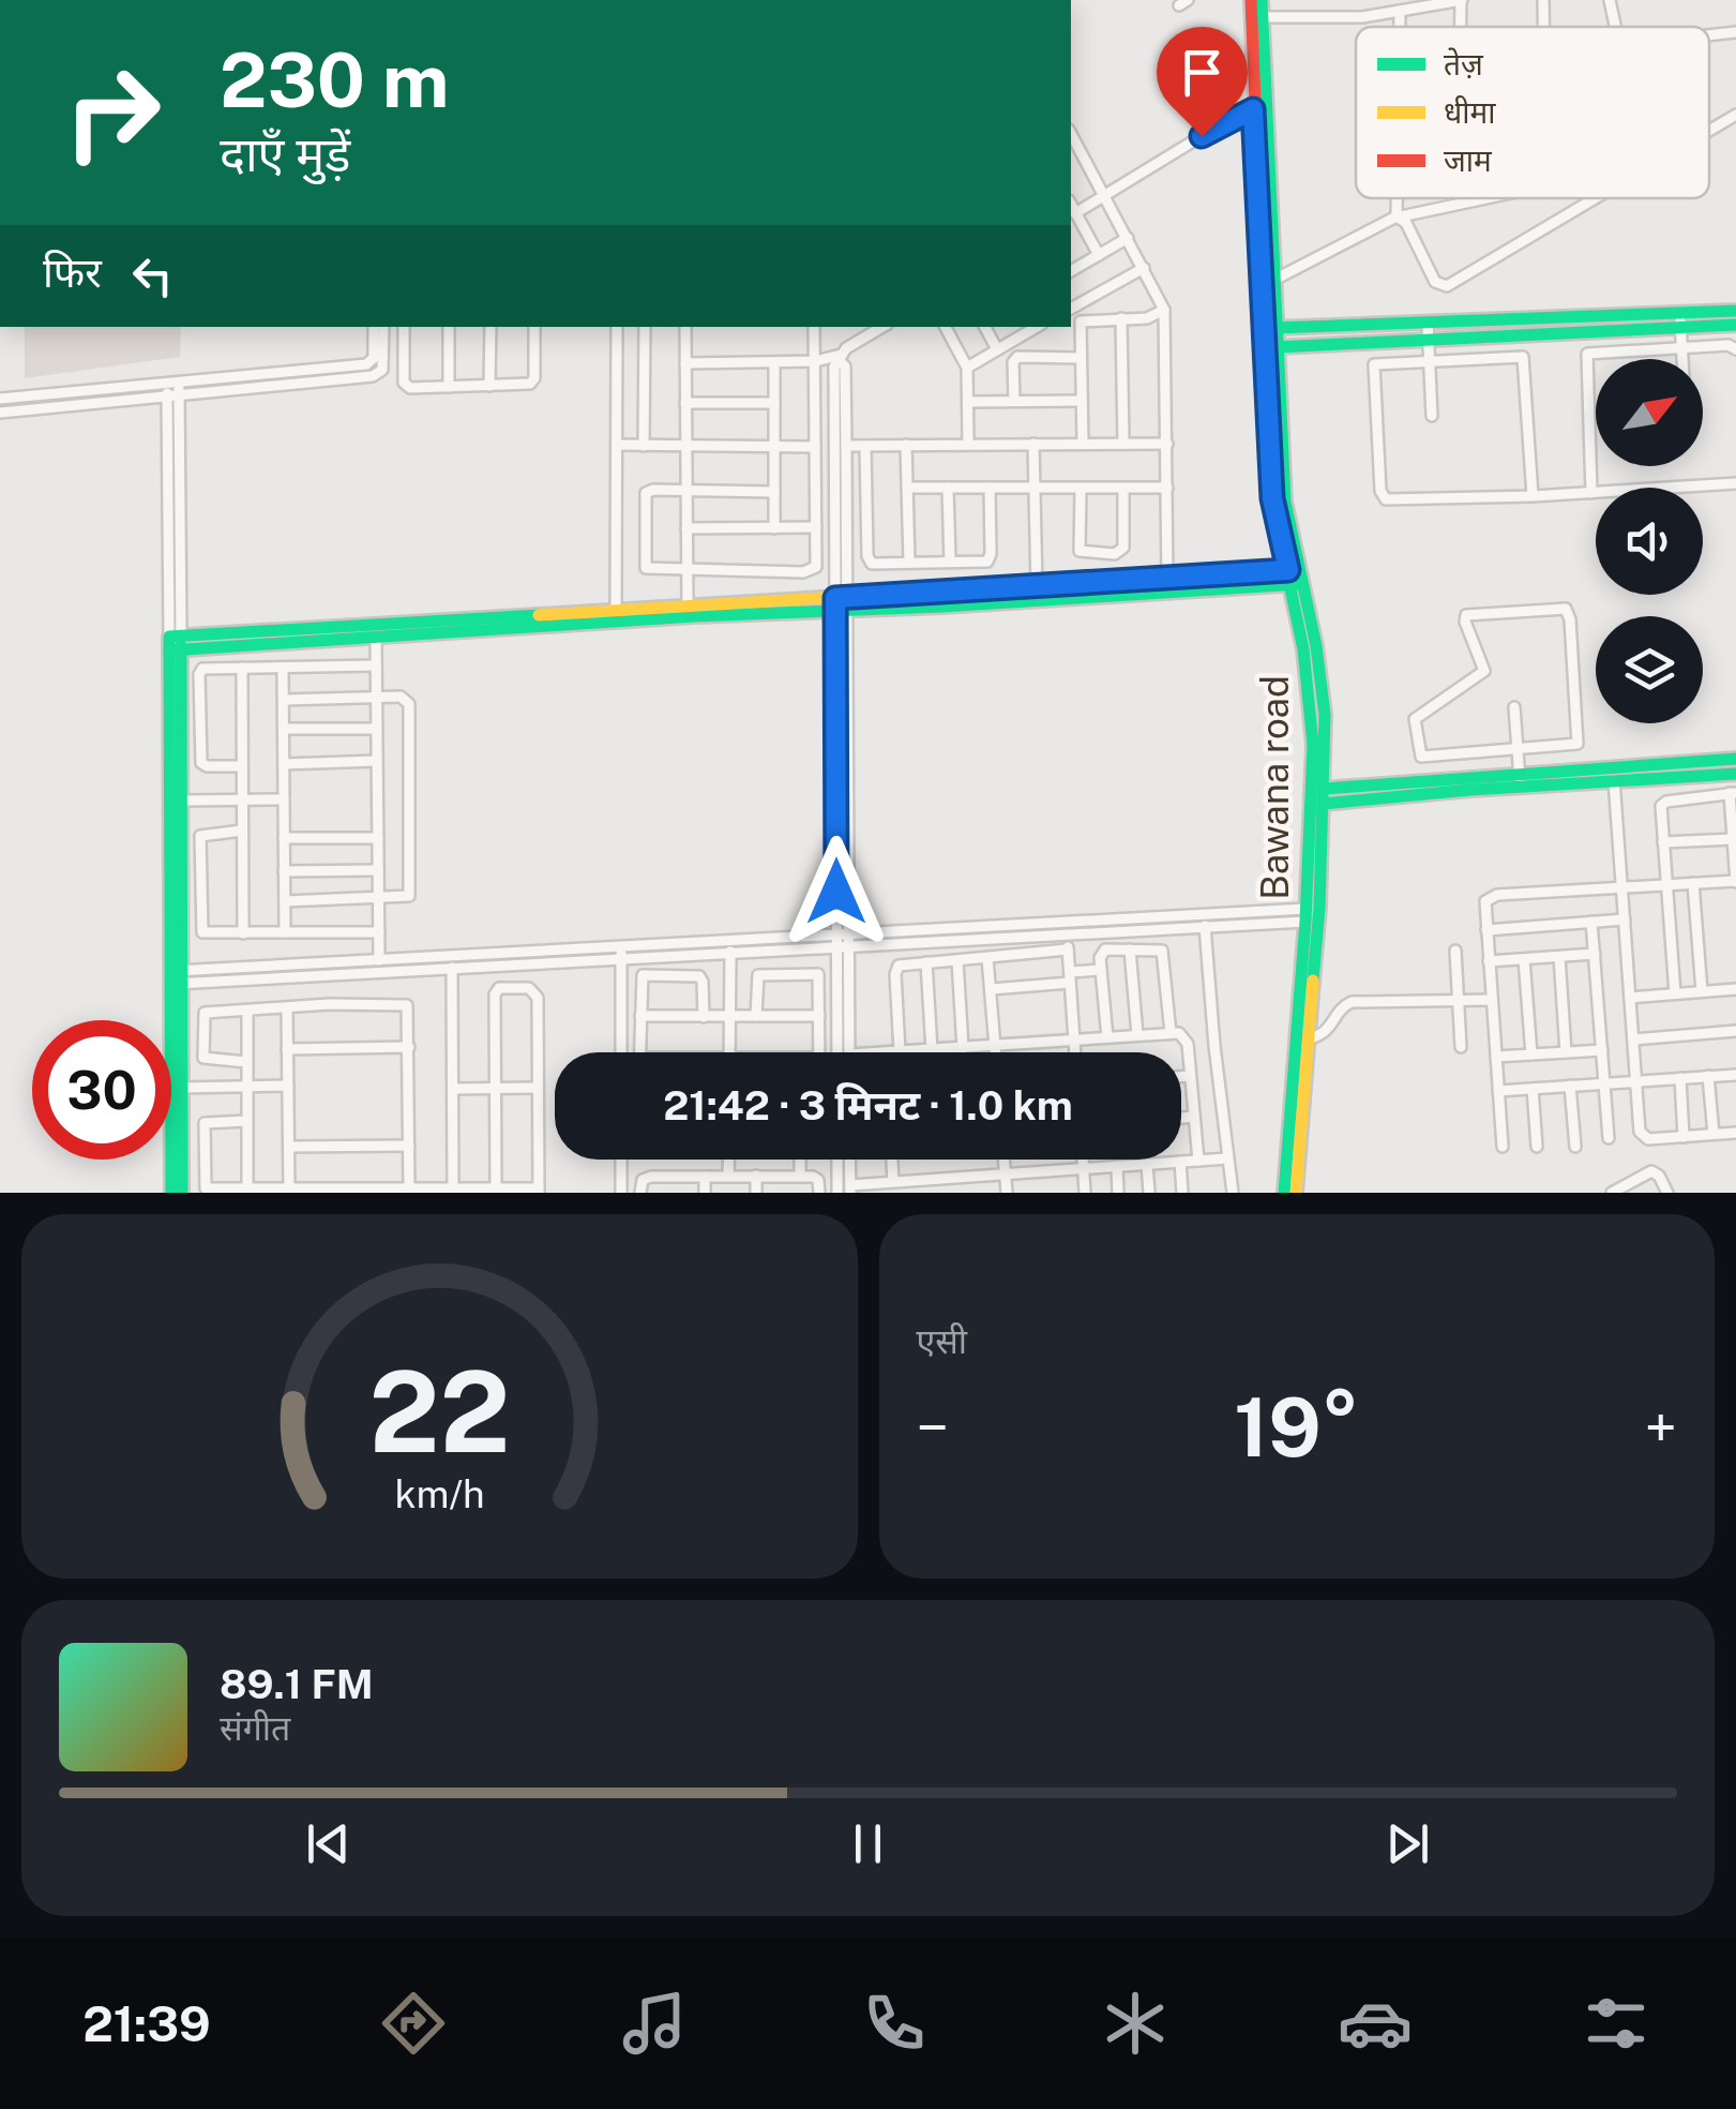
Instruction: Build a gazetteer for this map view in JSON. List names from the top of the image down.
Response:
{
  "streets": {
    "street": ["Bawana road"]
  },
  "legend": ["तेज़", "धीमा", "जाम"],
  "north": "top right",
  "page": {
    "turn": ["230 m", "दाएँ मुड़ें"],
    "then": "फिर",
    "limit": "30",
    "trip": "21:42 · 3 मिनट · 1.0 km",
    "tile": "एसी",
    "heat": ["−", "19°", "+"],
    "song": ["89.1 FM", "संगीत"],
    "tabs": "21:39",
    "gauge": ["22", "km/h"]
  }
}
